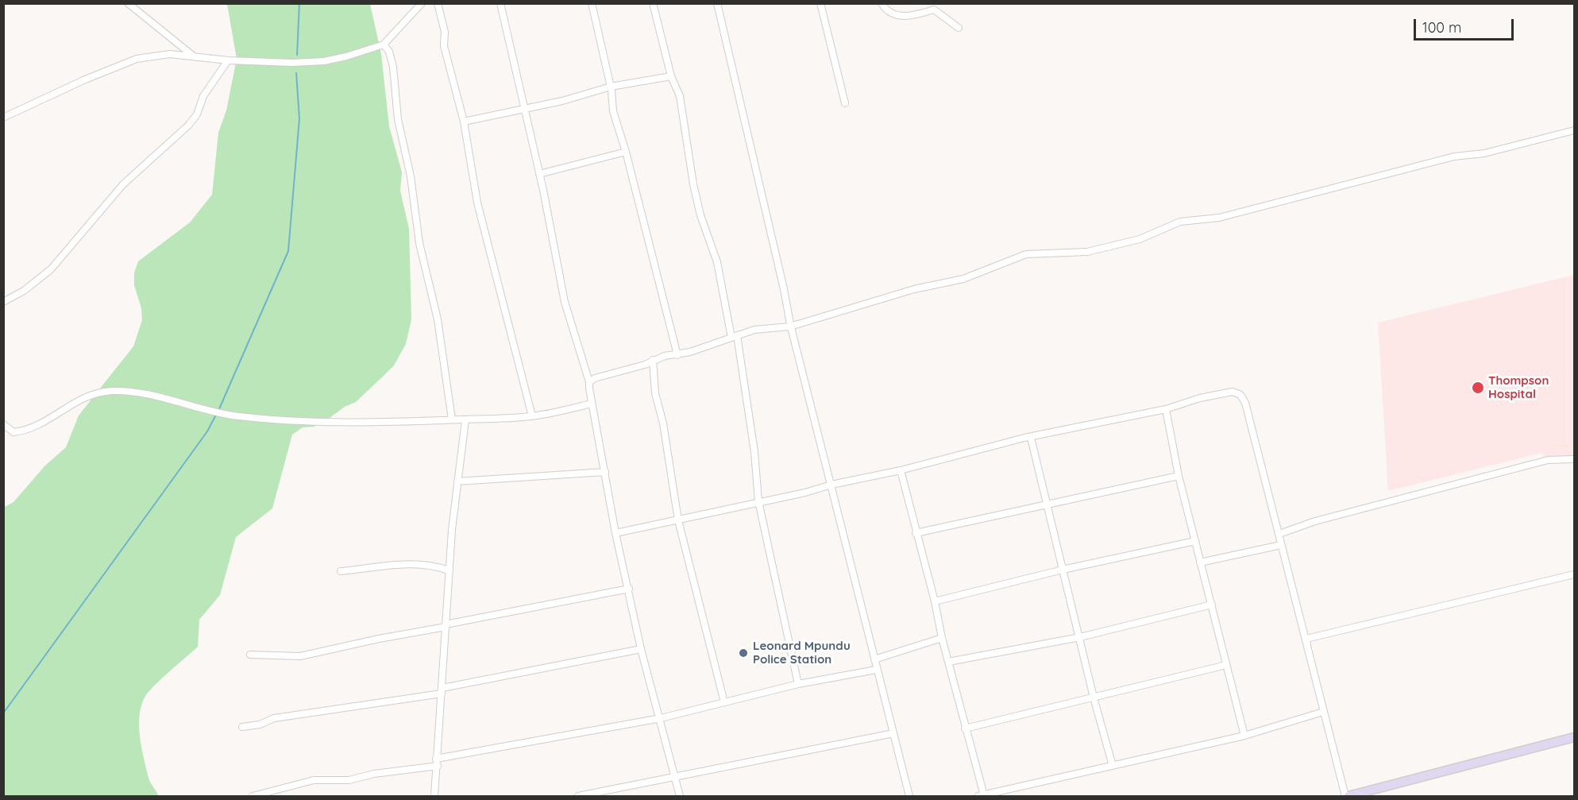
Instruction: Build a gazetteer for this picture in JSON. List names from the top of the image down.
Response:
{
  "places": ["Thompson Hospital", "Leonard Mpundu Police Station"],
  "scale_bar": "100 m"
}
